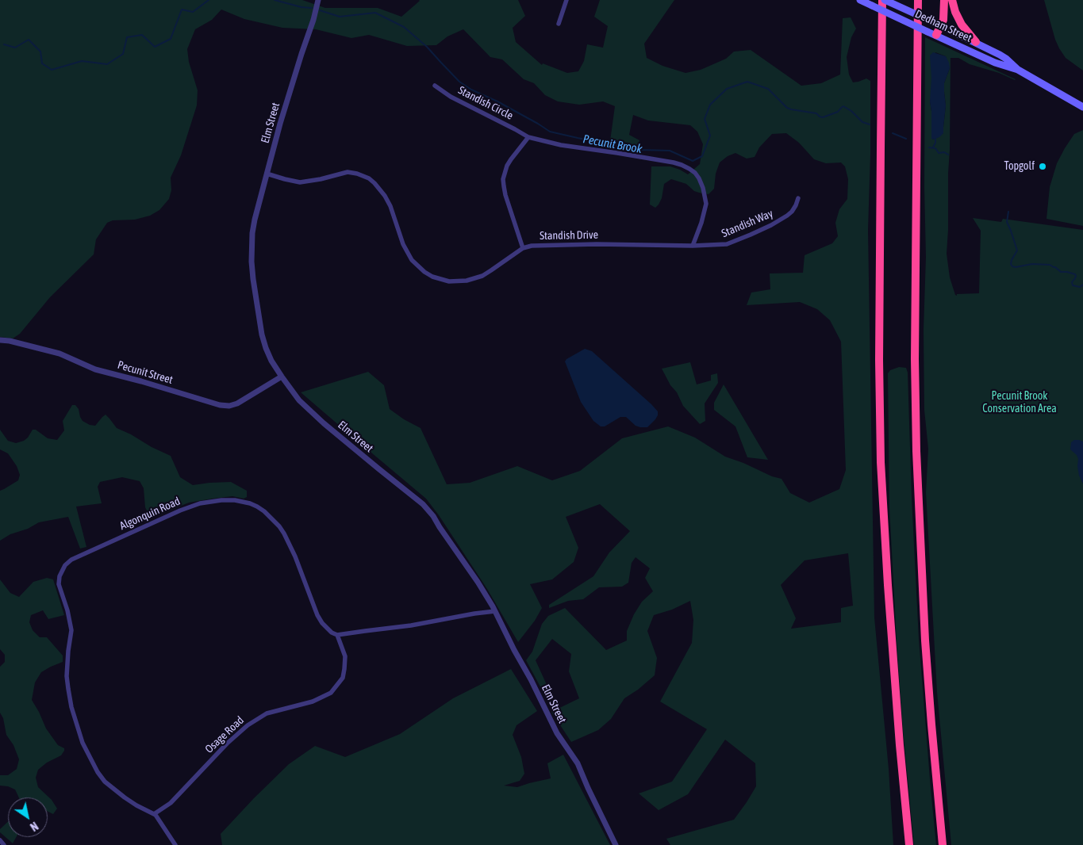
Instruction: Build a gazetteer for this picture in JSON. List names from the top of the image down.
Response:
{
  "streets": {
    "main road": ["Dedham Street"],
    "street": [
      "Standish Circle",
      "Elm Street",
      "Standish Way",
      "Standish Drive",
      "Pecunit Street",
      "Algonquin Road",
      "Osage Road"
    ]
  },
  "crossings": [
    ["Elm Street", "Standish Drive"],
    ["Elm Street", "Pecunit Street"],
    ["Standish Way", "Standish Drive"],
    ["Algonquin Road", "Osage Road"]
  ],
  "water": ["Pecunit Brook"],
  "parks": ["Pecunit Brook Conservation Area"],
  "places": ["Topgolf"],
  "north": "bottom right"
}
